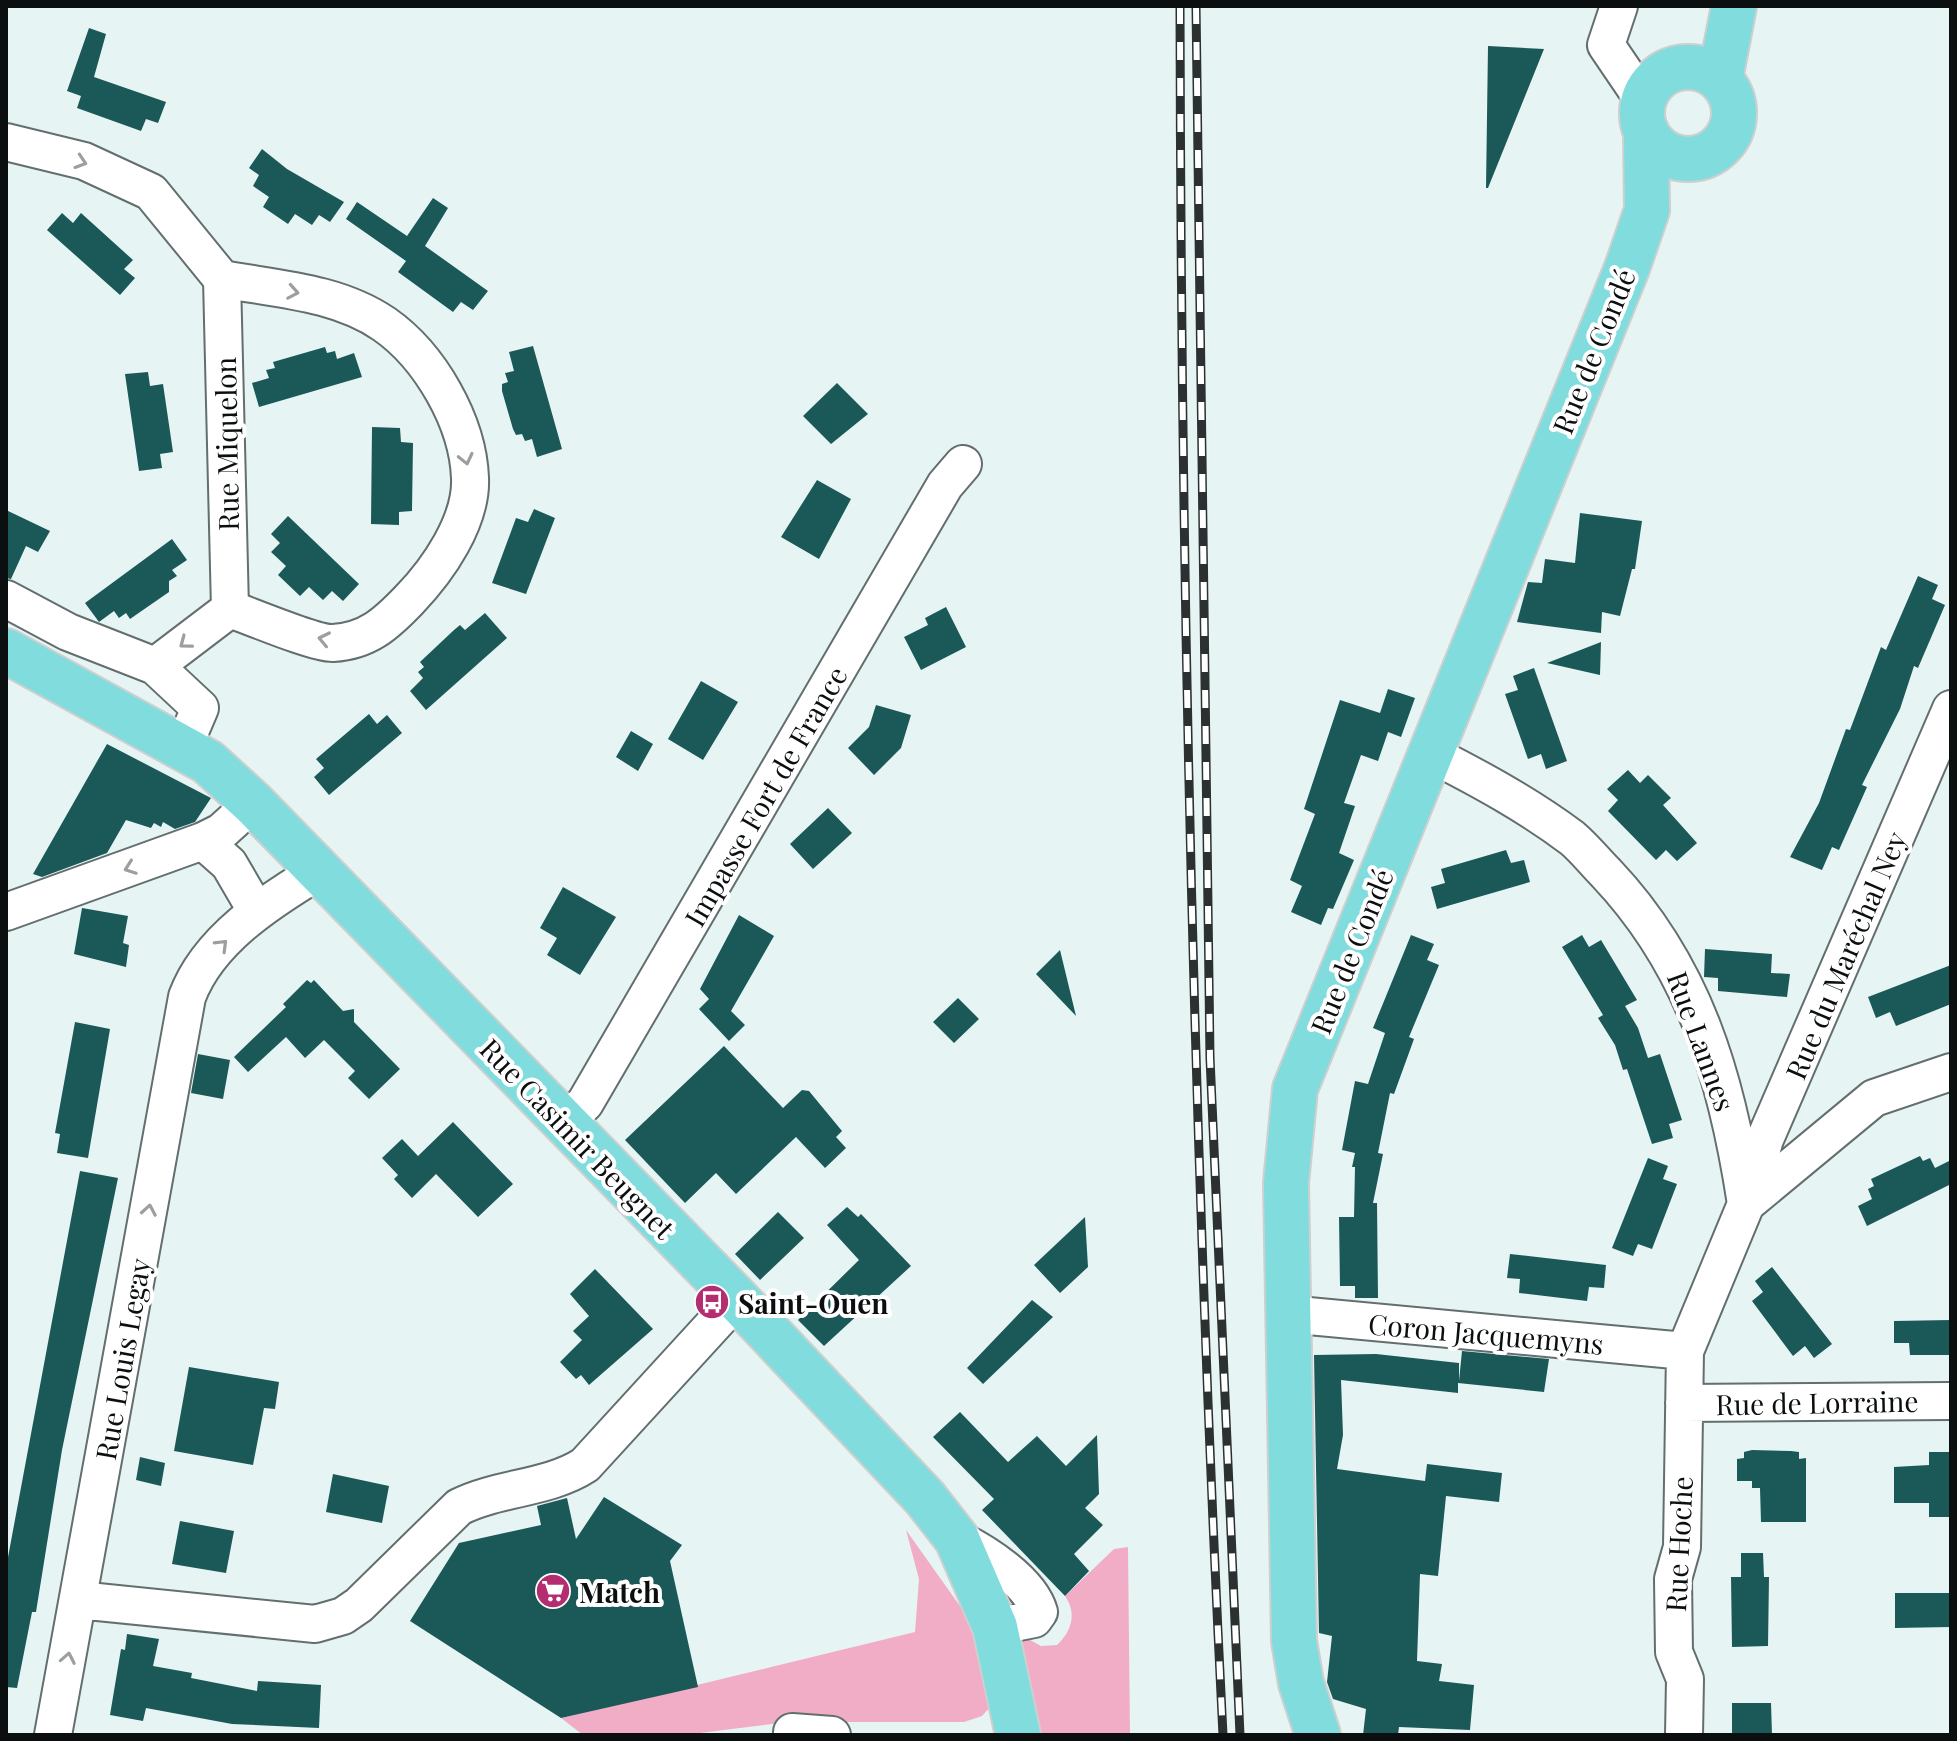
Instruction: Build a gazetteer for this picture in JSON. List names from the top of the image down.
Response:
{
  "streets": {
    "main road": ["Rue de Condé", "Rue Casimir Beugnet"],
    "street": [
      "Rue Miquelon",
      "Impasse Fort de France",
      "Rue du Maréchal Ney",
      "Rue Lannes",
      "Coron Jacquemyns",
      "Rue Louis Legay",
      "Rue de Lorraine",
      "Rue Hoche"
    ]
  },
  "crossings": [
    ["Rue de Condé", "Rue Lannes"],
    ["Rue de Condé", "Coron Jacquemyns"],
    ["Impasse Fort de France", "Rue Casimir Beugnet"],
    ["Rue du Maréchal Ney", "Rue Lannes"],
    ["Rue du Maréchal Ney", "Coron Jacquemyns"],
    ["Rue du Maréchal Ney", "Rue Hoche"],
    ["Coron Jacquemyns", "Rue Hoche"],
    ["Rue de Lorraine", "Rue Hoche"]
  ],
  "one_way": ["Rue Louis Legay"],
  "places": {
    "bus stop": ["Saint-Ouen"],
    "supermarket": ["Match"]
  }
}
